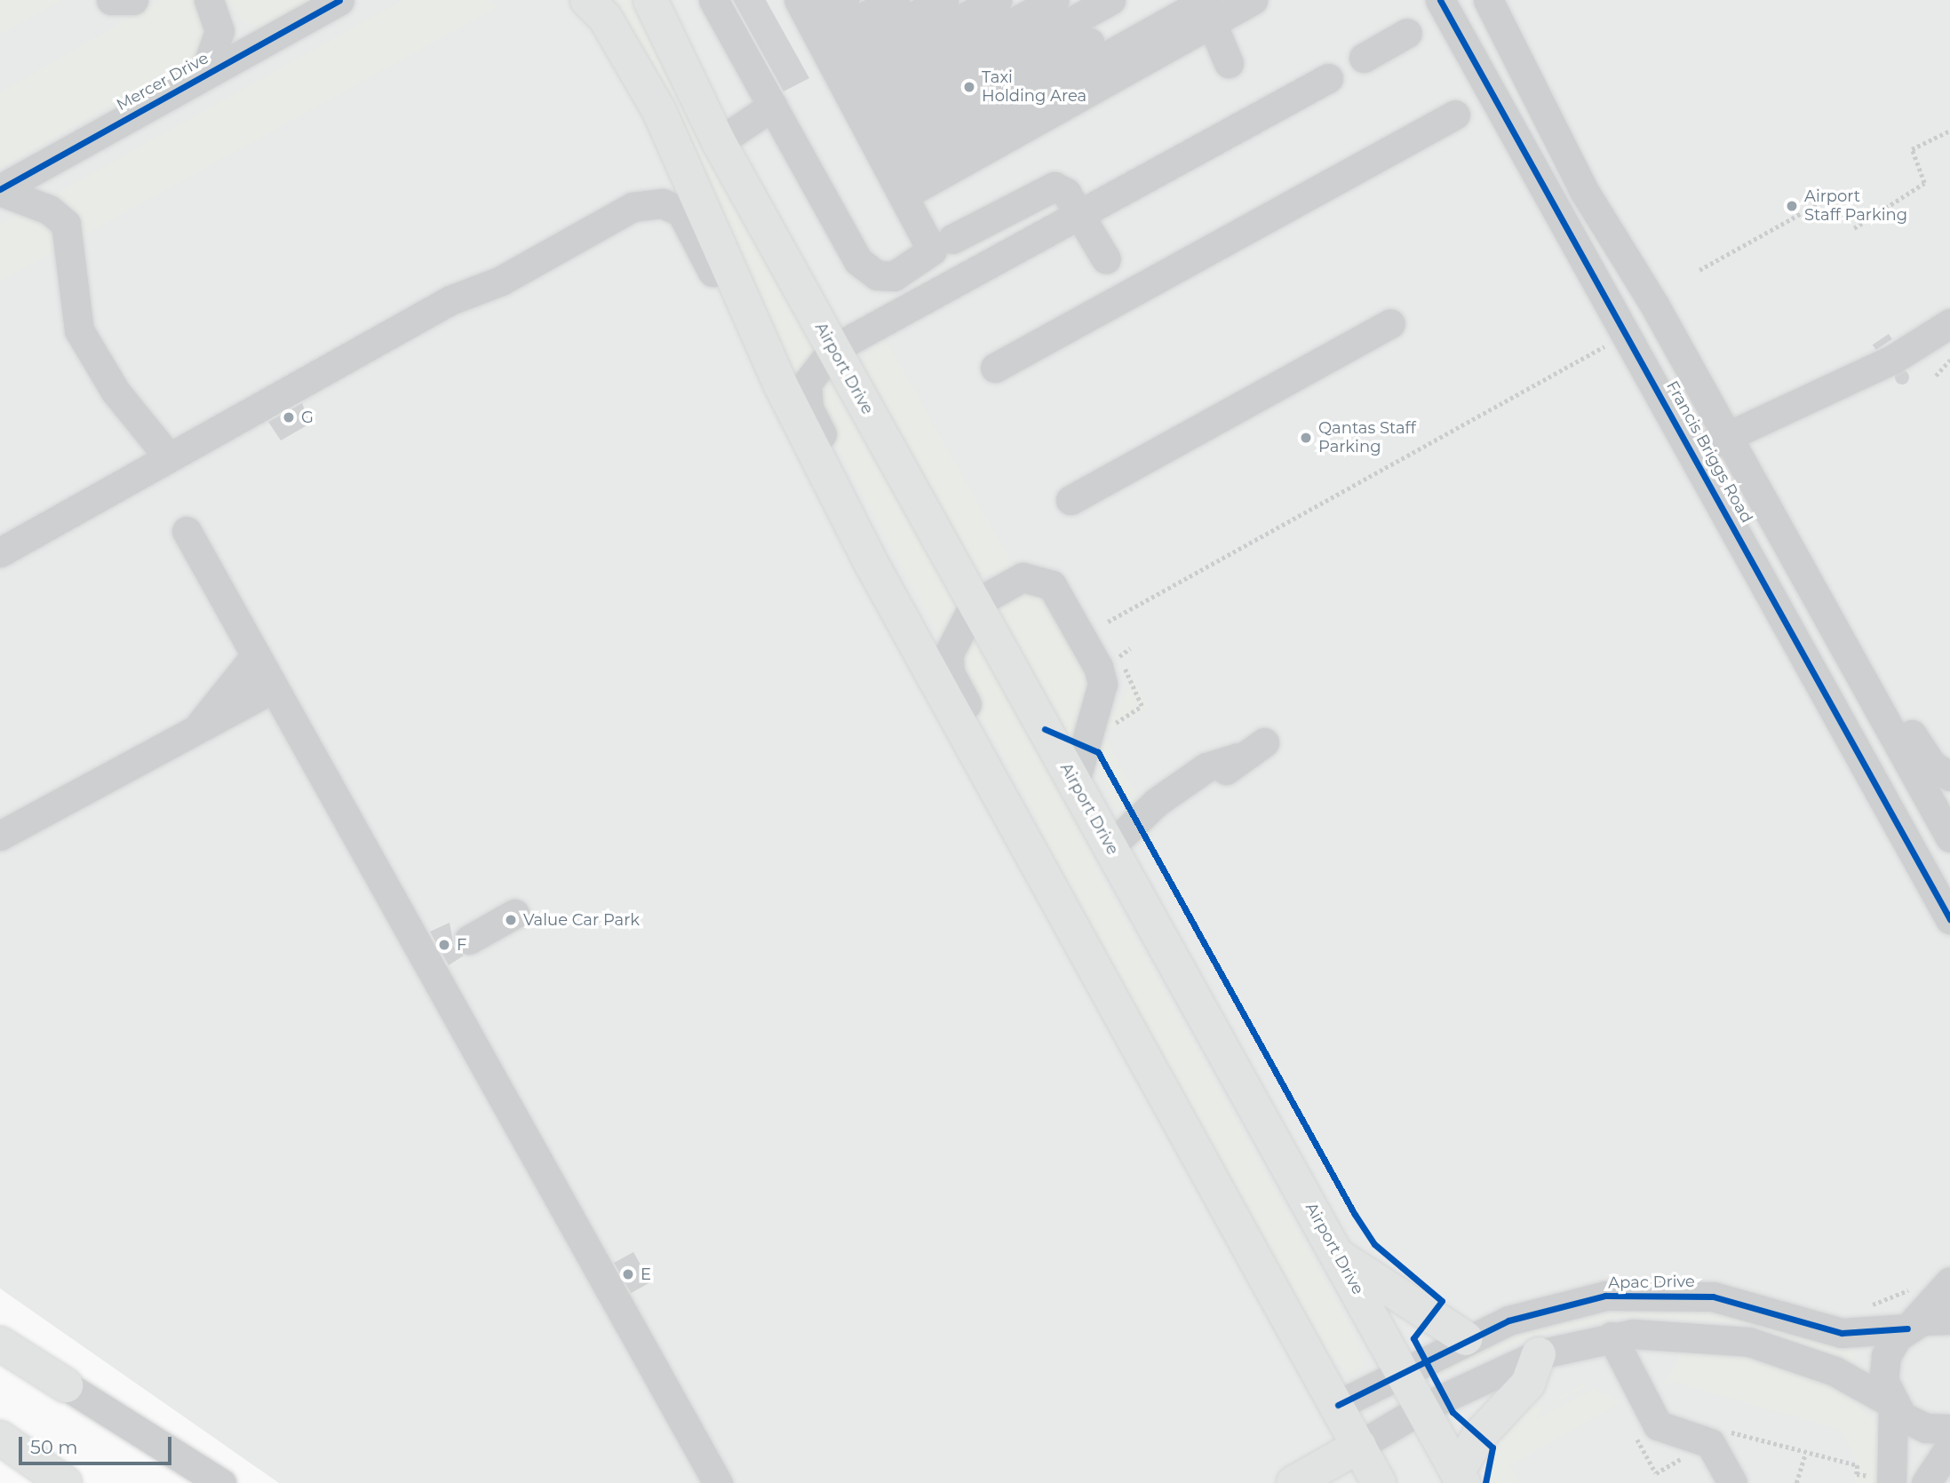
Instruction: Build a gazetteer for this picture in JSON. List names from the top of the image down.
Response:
{
  "streets": {
    "main road": ["Airport Drive"],
    "street": ["Mercer Drive", "Francis Briggs Road", "Apac Drive"]
  },
  "crossings": [
    ["Airport Drive", "Apac Drive"]
  ],
  "places": [
    "Taxi Holding Area",
    "Airport Staff Parking",
    "G",
    "Qantas Staff Parking",
    "Value Car Park",
    "F",
    "E"
  ],
  "scale_bar": "50 m"
}
